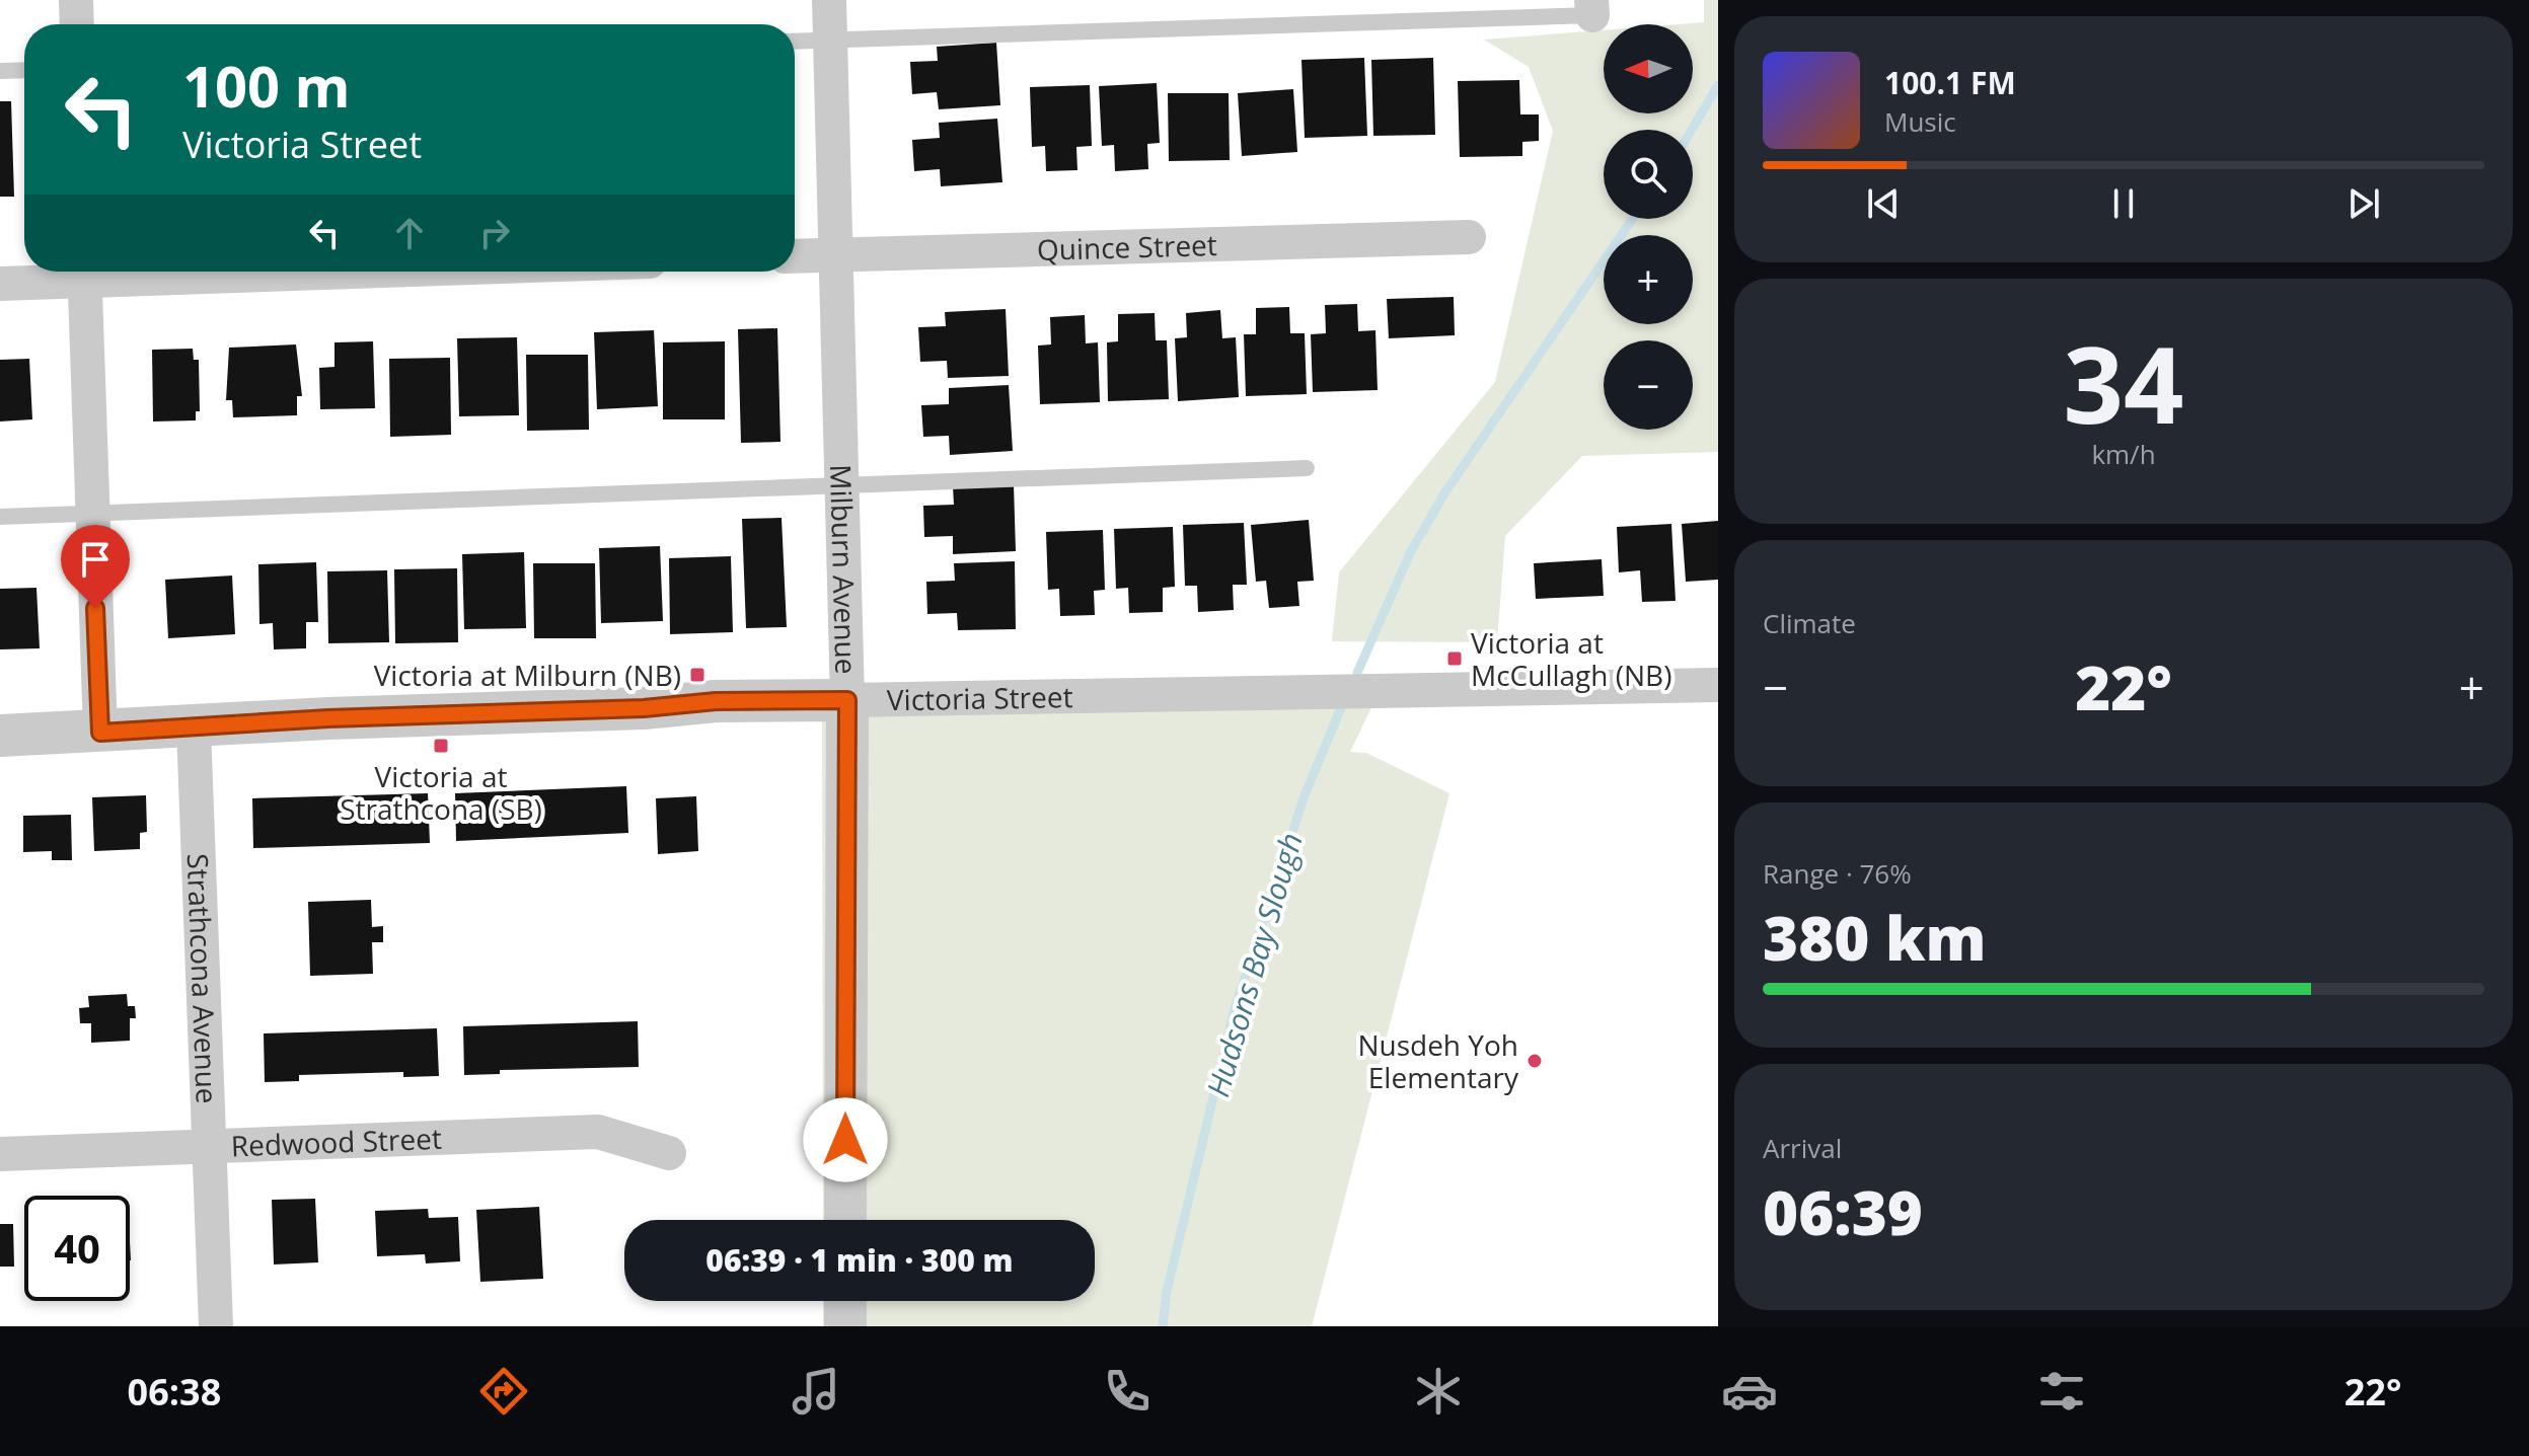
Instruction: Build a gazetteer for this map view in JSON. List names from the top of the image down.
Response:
{
  "streets": {
    "street": [
      "Quince Street",
      "Milburn Avenue",
      "Victoria Street",
      "Strathcona Avenue",
      "Redwood Street"
    ]
  },
  "crossings": [
    ["Quince Street", "Milburn Avenue"],
    ["Milburn Avenue", "Victoria Street"],
    ["Victoria Street", "Strathcona Avenue"],
    ["Strathcona Avenue", "Redwood Street"]
  ],
  "water": ["Hudsons Bay Slough"],
  "places": {
    "transit": ["Victoria at McCullagh (NB)", "Victoria at Milburn (NB)", "Victoria at Strathcona (SB)"],
    "other": ["Nusdeh Yoh Elementary"]
  },
  "north": "left",
  "page": {
    "map_buttons": ["+", "−"],
    "turn": ["100 m", "Victoria Street"],
    "song": ["100.1 FM", "Music"],
    "tile": [
      ["34", "km/h"],
      "Climate",
      ["Range · 76%", "380 km"],
      ["Arrival", "06:39"]
    ],
    "heat": ["−", "22°", "+"],
    "limit": "40",
    "trip": "06:39 · 1 min · 300 m",
    "tabs": ["06:38", "22°"]
  }
}
